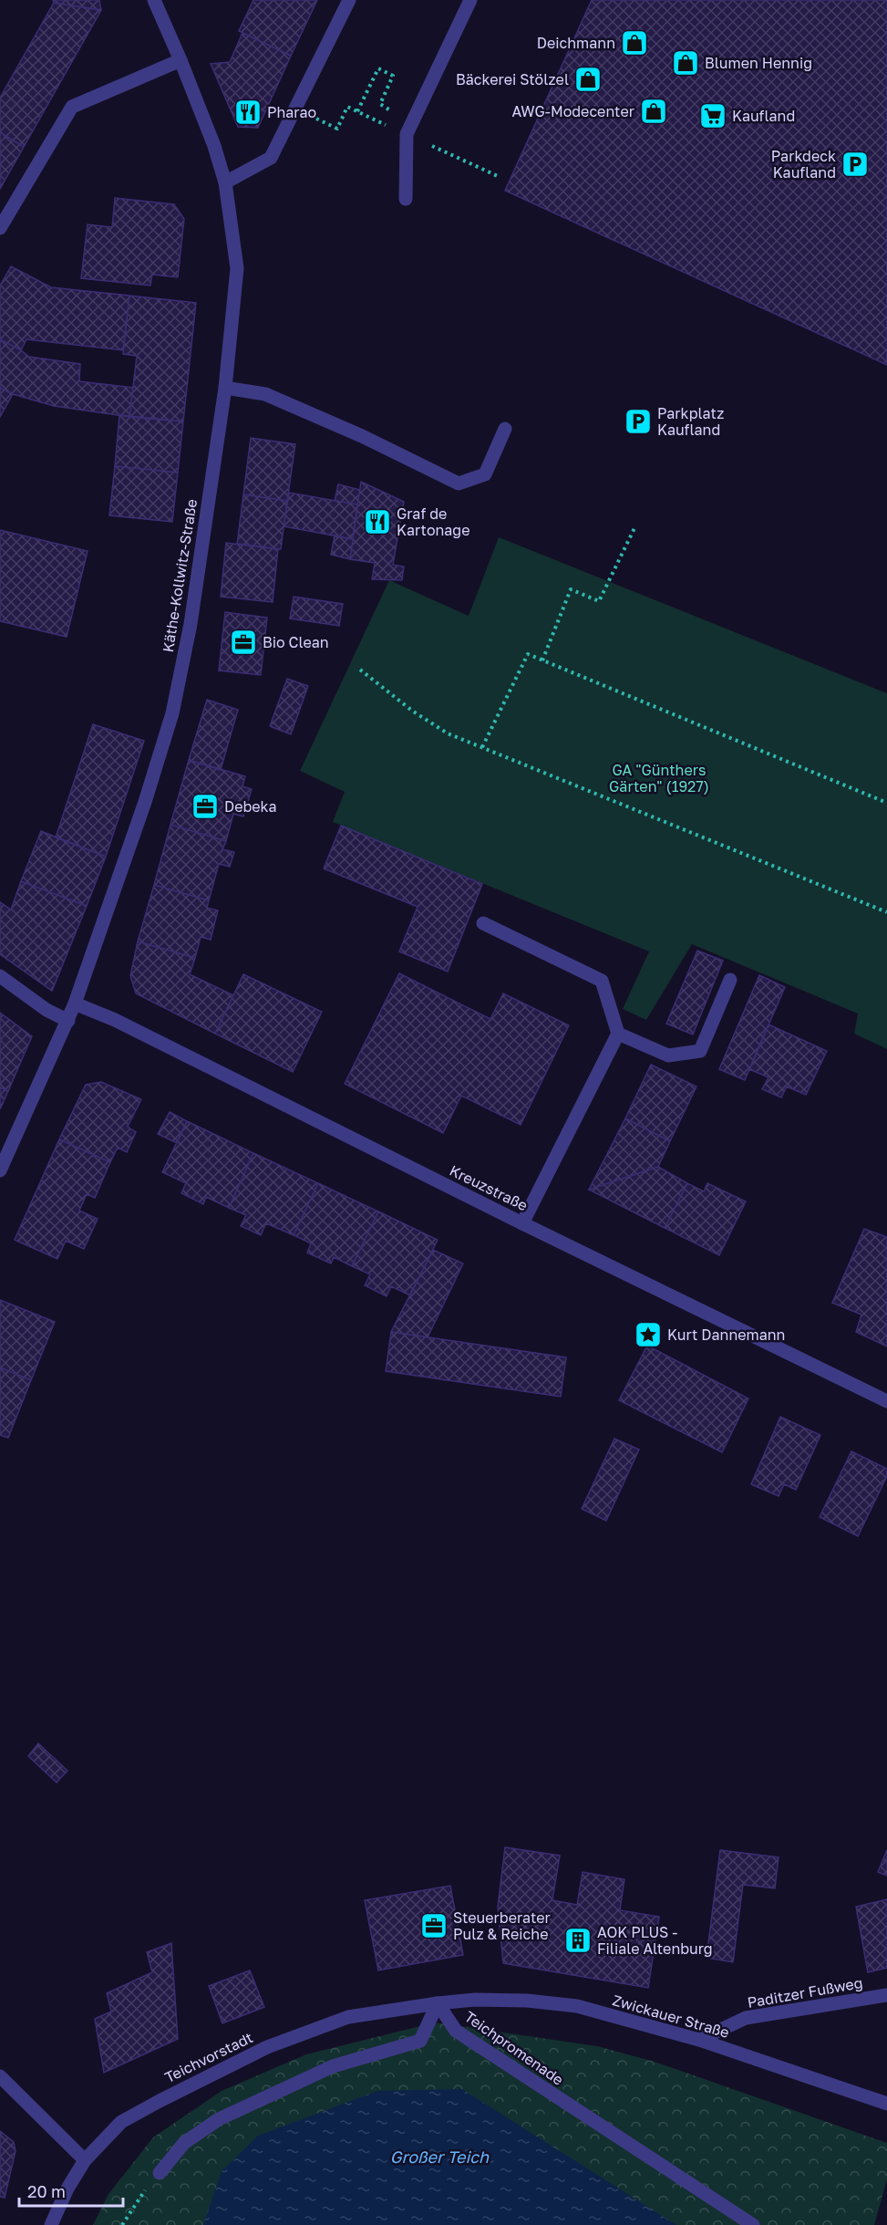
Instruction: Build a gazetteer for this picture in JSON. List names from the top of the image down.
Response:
{
  "streets": {
    "street": [
      "Käthe-Kollwitz-Straße",
      "Kreuzstraße",
      "Paditzer Fußweg",
      "Zwickauer Straße",
      "Teichpromenade",
      "Teichvorstadt"
    ]
  },
  "crossings": [
    ["Käthe-Kollwitz-Straße", "Kreuzstraße"],
    ["Paditzer Fußweg", "Zwickauer Straße"],
    ["Zwickauer Straße", "Teichpromenade"],
    ["Zwickauer Straße", "Teichvorstadt"],
    ["Teichpromenade", "Teichvorstadt"]
  ],
  "water": ["Großer Teich"],
  "parks": ["GA \"Günthers Gärten\" (1927)"],
  "places": {
    "shop": [
      "Deichmann",
      "Blumen Hennig",
      "Bäckerei Stölzel",
      "AWG-Modecenter"
    ],
    "restaurant": ["Pharao", "Graf de Kartonage"],
    "supermarket": ["Kaufland"],
    "parking": ["Parkdeck Kaufland", "Parkplatz Kaufland"],
    "office": ["Bio Clean", "Debeka", "Steuerberater Pulz & Reiche"],
    "place": ["Kurt Dannemann"],
    "building": ["AOK PLUS - Filiale Altenburg"]
  },
  "scale_bar": "20 m"
}
